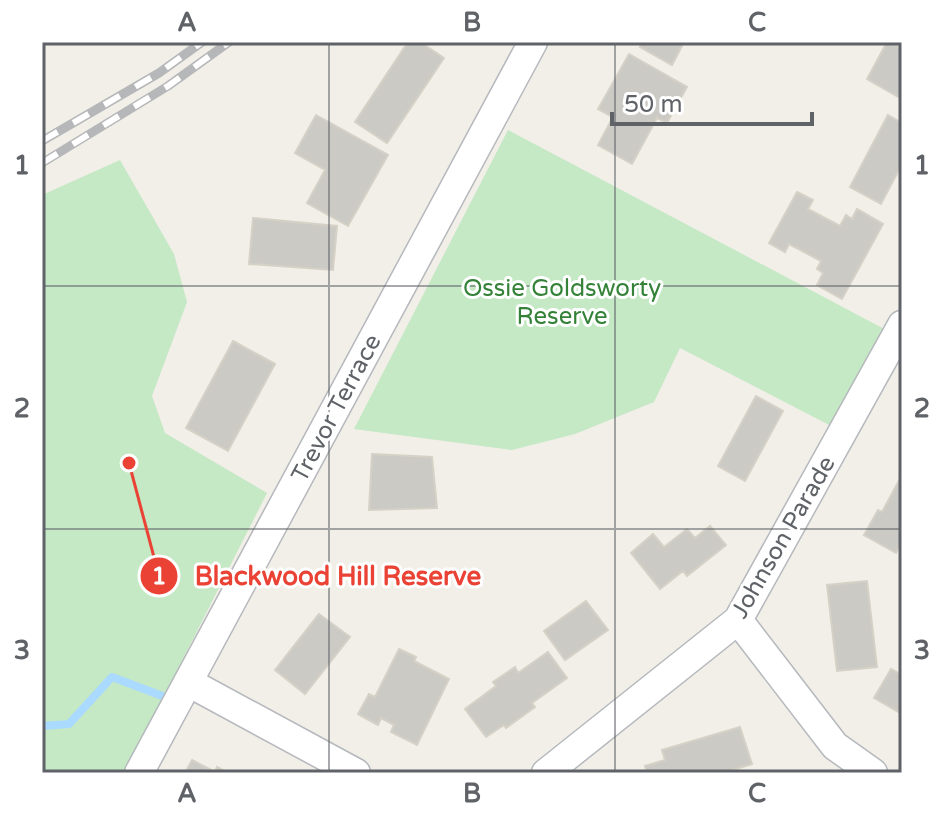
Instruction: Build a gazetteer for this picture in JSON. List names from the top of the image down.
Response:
{
  "streets": {
    "street": ["Trevor Terrace", "Johnson Parade"]
  },
  "parks": ["Ossie Goldsworty Reserve"],
  "places": ["Blackwood Hill Reserve"],
  "scale_bar": "50 m",
  "grid": {
    "columns": ["A", "B", "C"],
    "rows": ["1", "2", "3"]
  }
}
